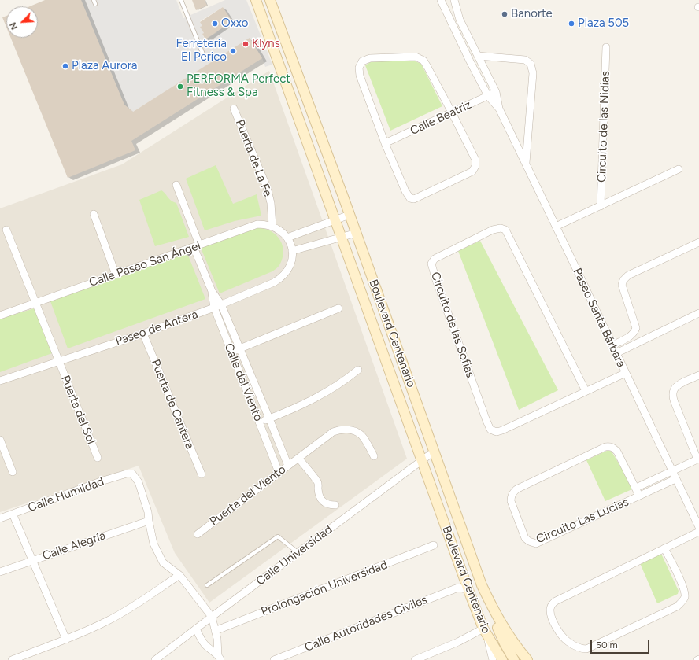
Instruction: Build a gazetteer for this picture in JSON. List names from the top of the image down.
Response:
{
  "streets": {
    "main road": ["Boulevard Centenario"],
    "street": [
      "Calle Beatriz",
      "Circuito de las Nidias",
      "Puerta de La Fe",
      "Calle Paseo San Ángel",
      "Paseo Santa Bárbara",
      "Circuito de las Sofias",
      "Paseo de Antera",
      "Calle del Viento",
      "Puerta de Cantera",
      "Puerta del Sol",
      "Calle Humildad",
      "Puerta del Viento",
      "Circuito Las Lucias",
      "Calle Alegría",
      "Calle Universidad",
      "Prolongación Universidad",
      "Calle Autoridades Civiles"
    ]
  },
  "crossings": [
    ["Calle Beatriz", "Paseo Santa Bárbara"],
    ["Circuito de las Nidias", "Paseo Santa Bárbara"],
    ["Puerta de La Fe", "Calle Paseo San Ángel"],
    ["Calle Paseo San Ángel", "Calle del Viento"],
    ["Calle Paseo San Ángel", "Puerta del Sol"],
    ["Paseo Santa Bárbara", "Circuito de las Sofias"],
    ["Paseo Santa Bárbara", "Circuito Las Lucias"],
    ["Paseo de Antera", "Calle del Viento"],
    ["Paseo de Antera", "Puerta de Cantera"],
    ["Paseo de Antera", "Puerta del Sol"],
    ["Boulevard Centenario", "Calle Universidad"],
    ["Calle del Viento", "Puerta del Viento"],
    ["Calle Humildad", "Calle Alegría"]
  ],
  "places": [
    "Banorte",
    "Oxxo",
    "Plaza 505",
    "Klyns",
    "Ferretería El Perico",
    "Plaza Aurora",
    "PERFORMA Perfect Fitness & Spa"
  ],
  "scale_bar": "50 m",
  "north": "bottom left"
}
